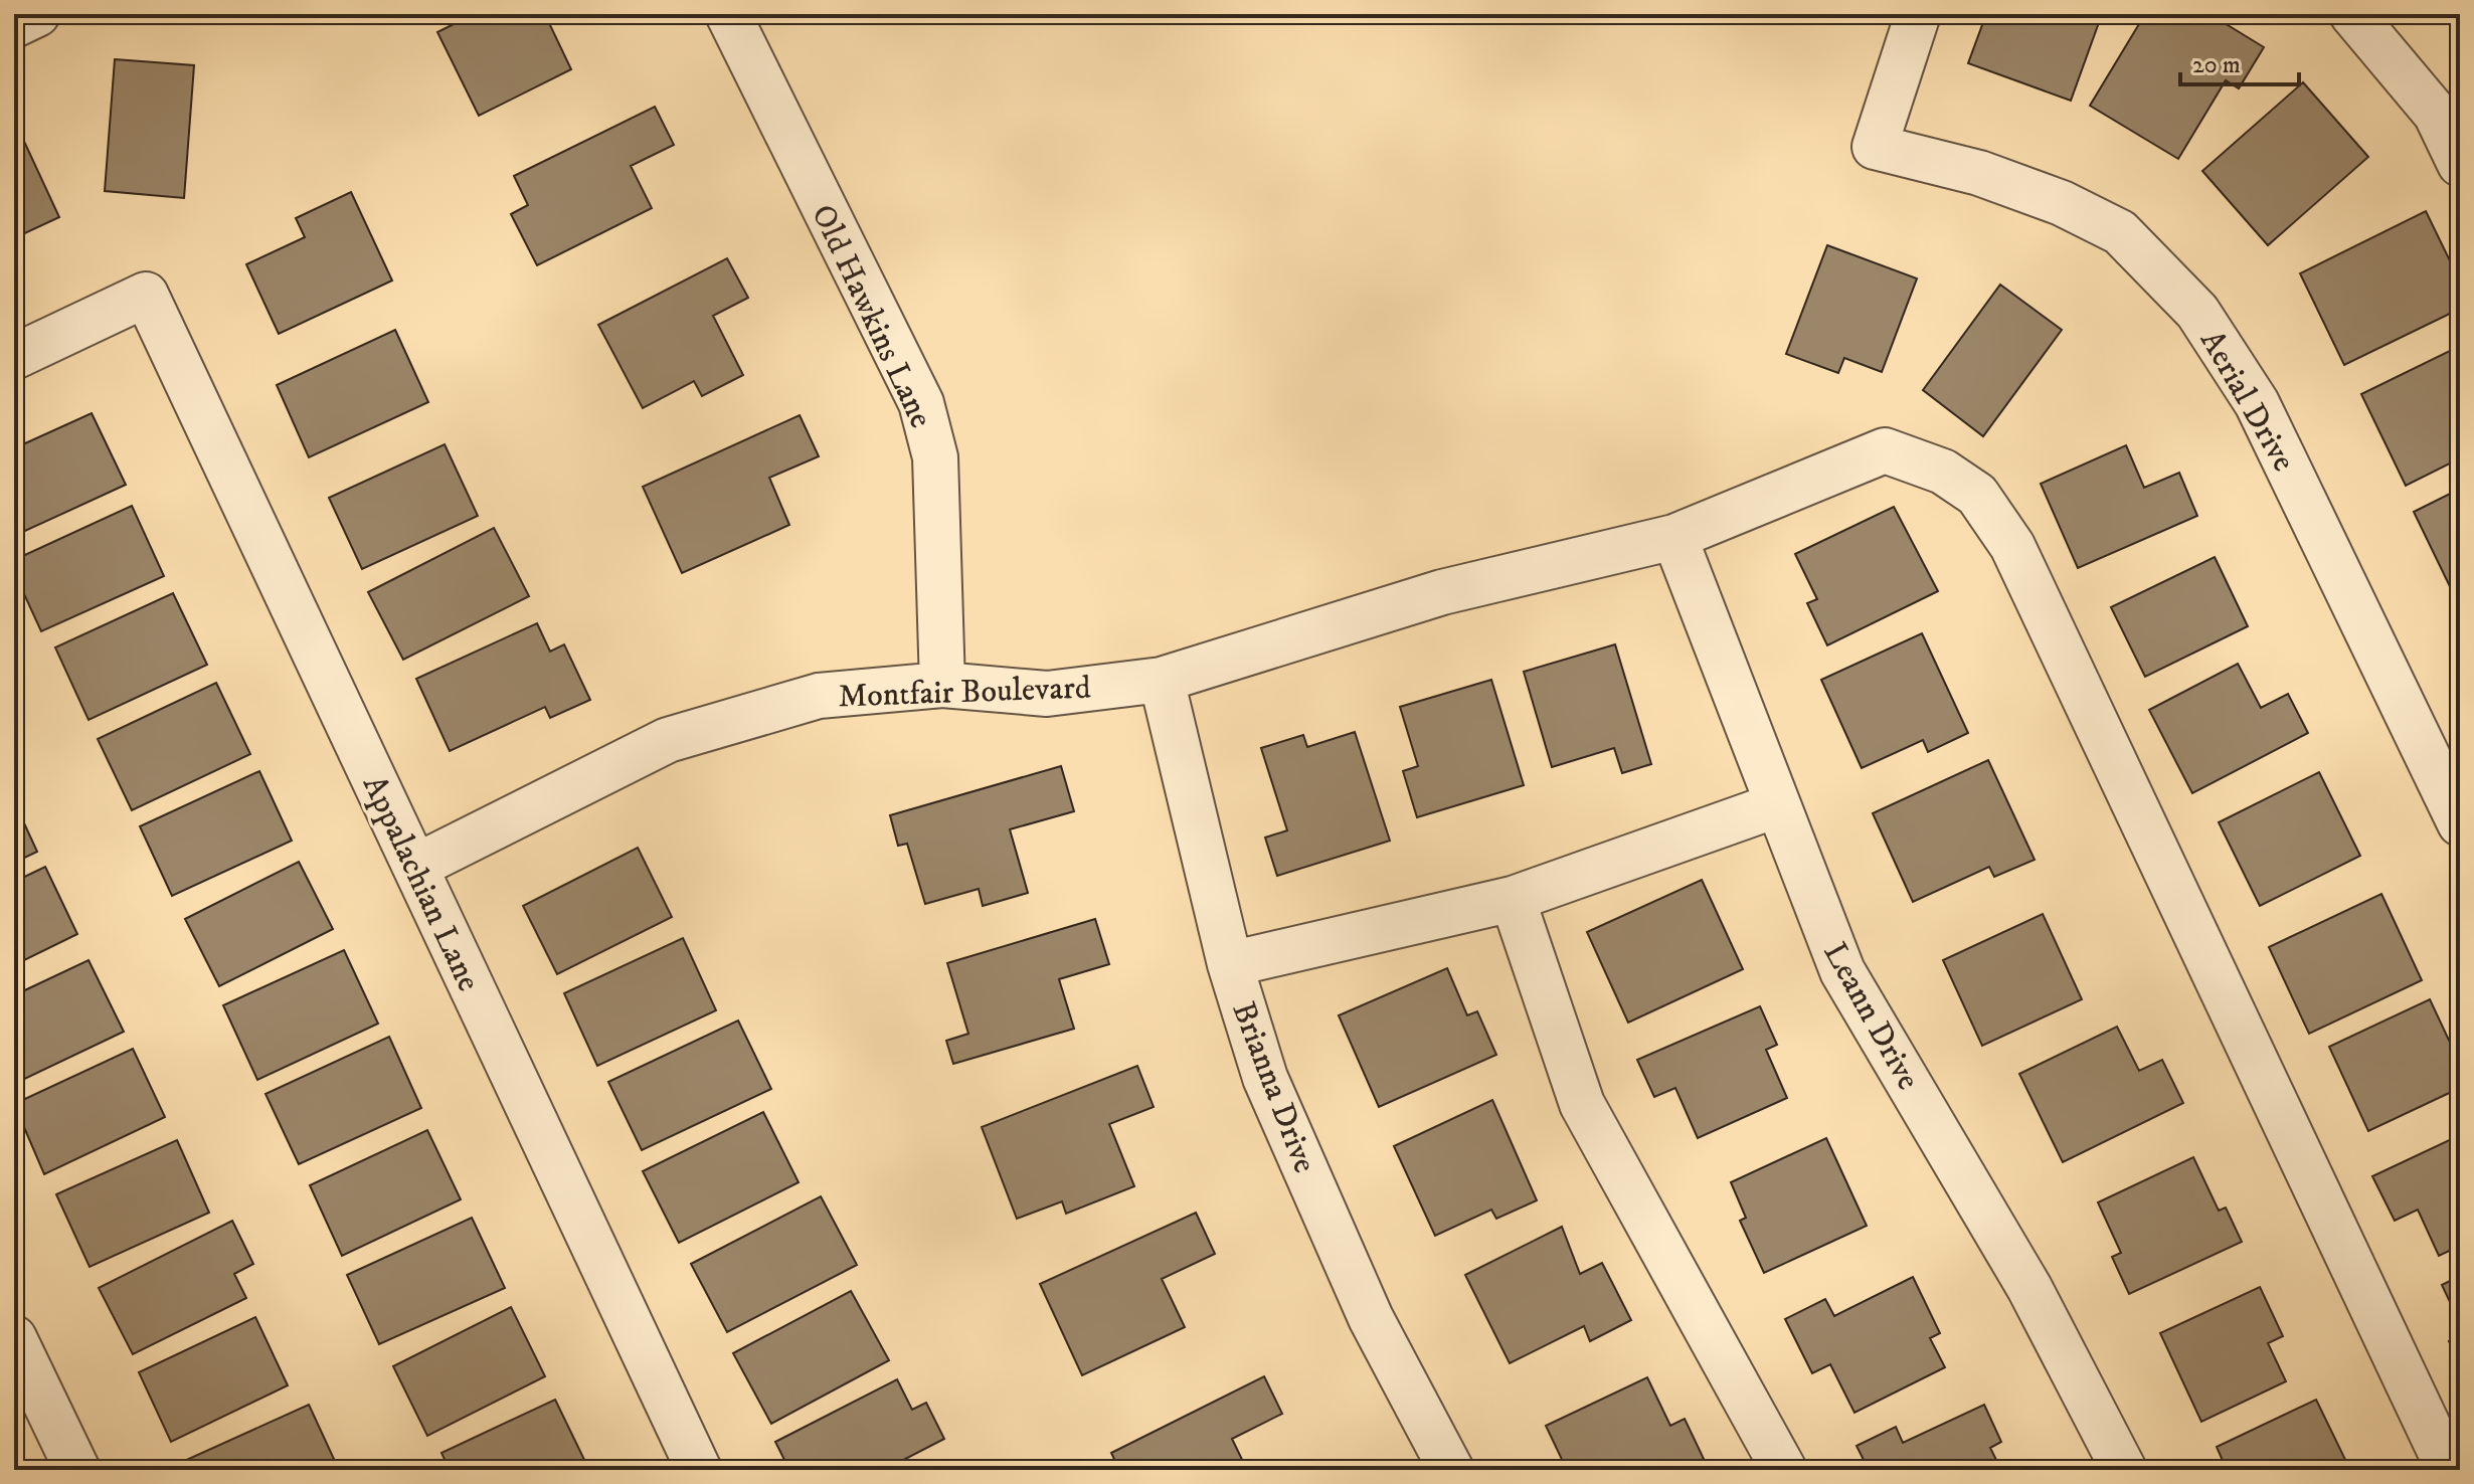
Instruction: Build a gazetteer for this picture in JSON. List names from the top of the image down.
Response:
{
  "streets": {
    "street": [
      "Old Hawkins Lane",
      "Aerial Drive",
      "Montfair Boulevard",
      "Appalachian Lane",
      "Leann Drive",
      "Brianna Drive"
    ]
  },
  "crossings": [
    ["Old Hawkins Lane", "Montfair Boulevard"],
    ["Montfair Boulevard", "Appalachian Lane"],
    ["Montfair Boulevard", "Leann Drive"],
    ["Montfair Boulevard", "Brianna Drive"]
  ],
  "scale_bar": "20 m"
}
